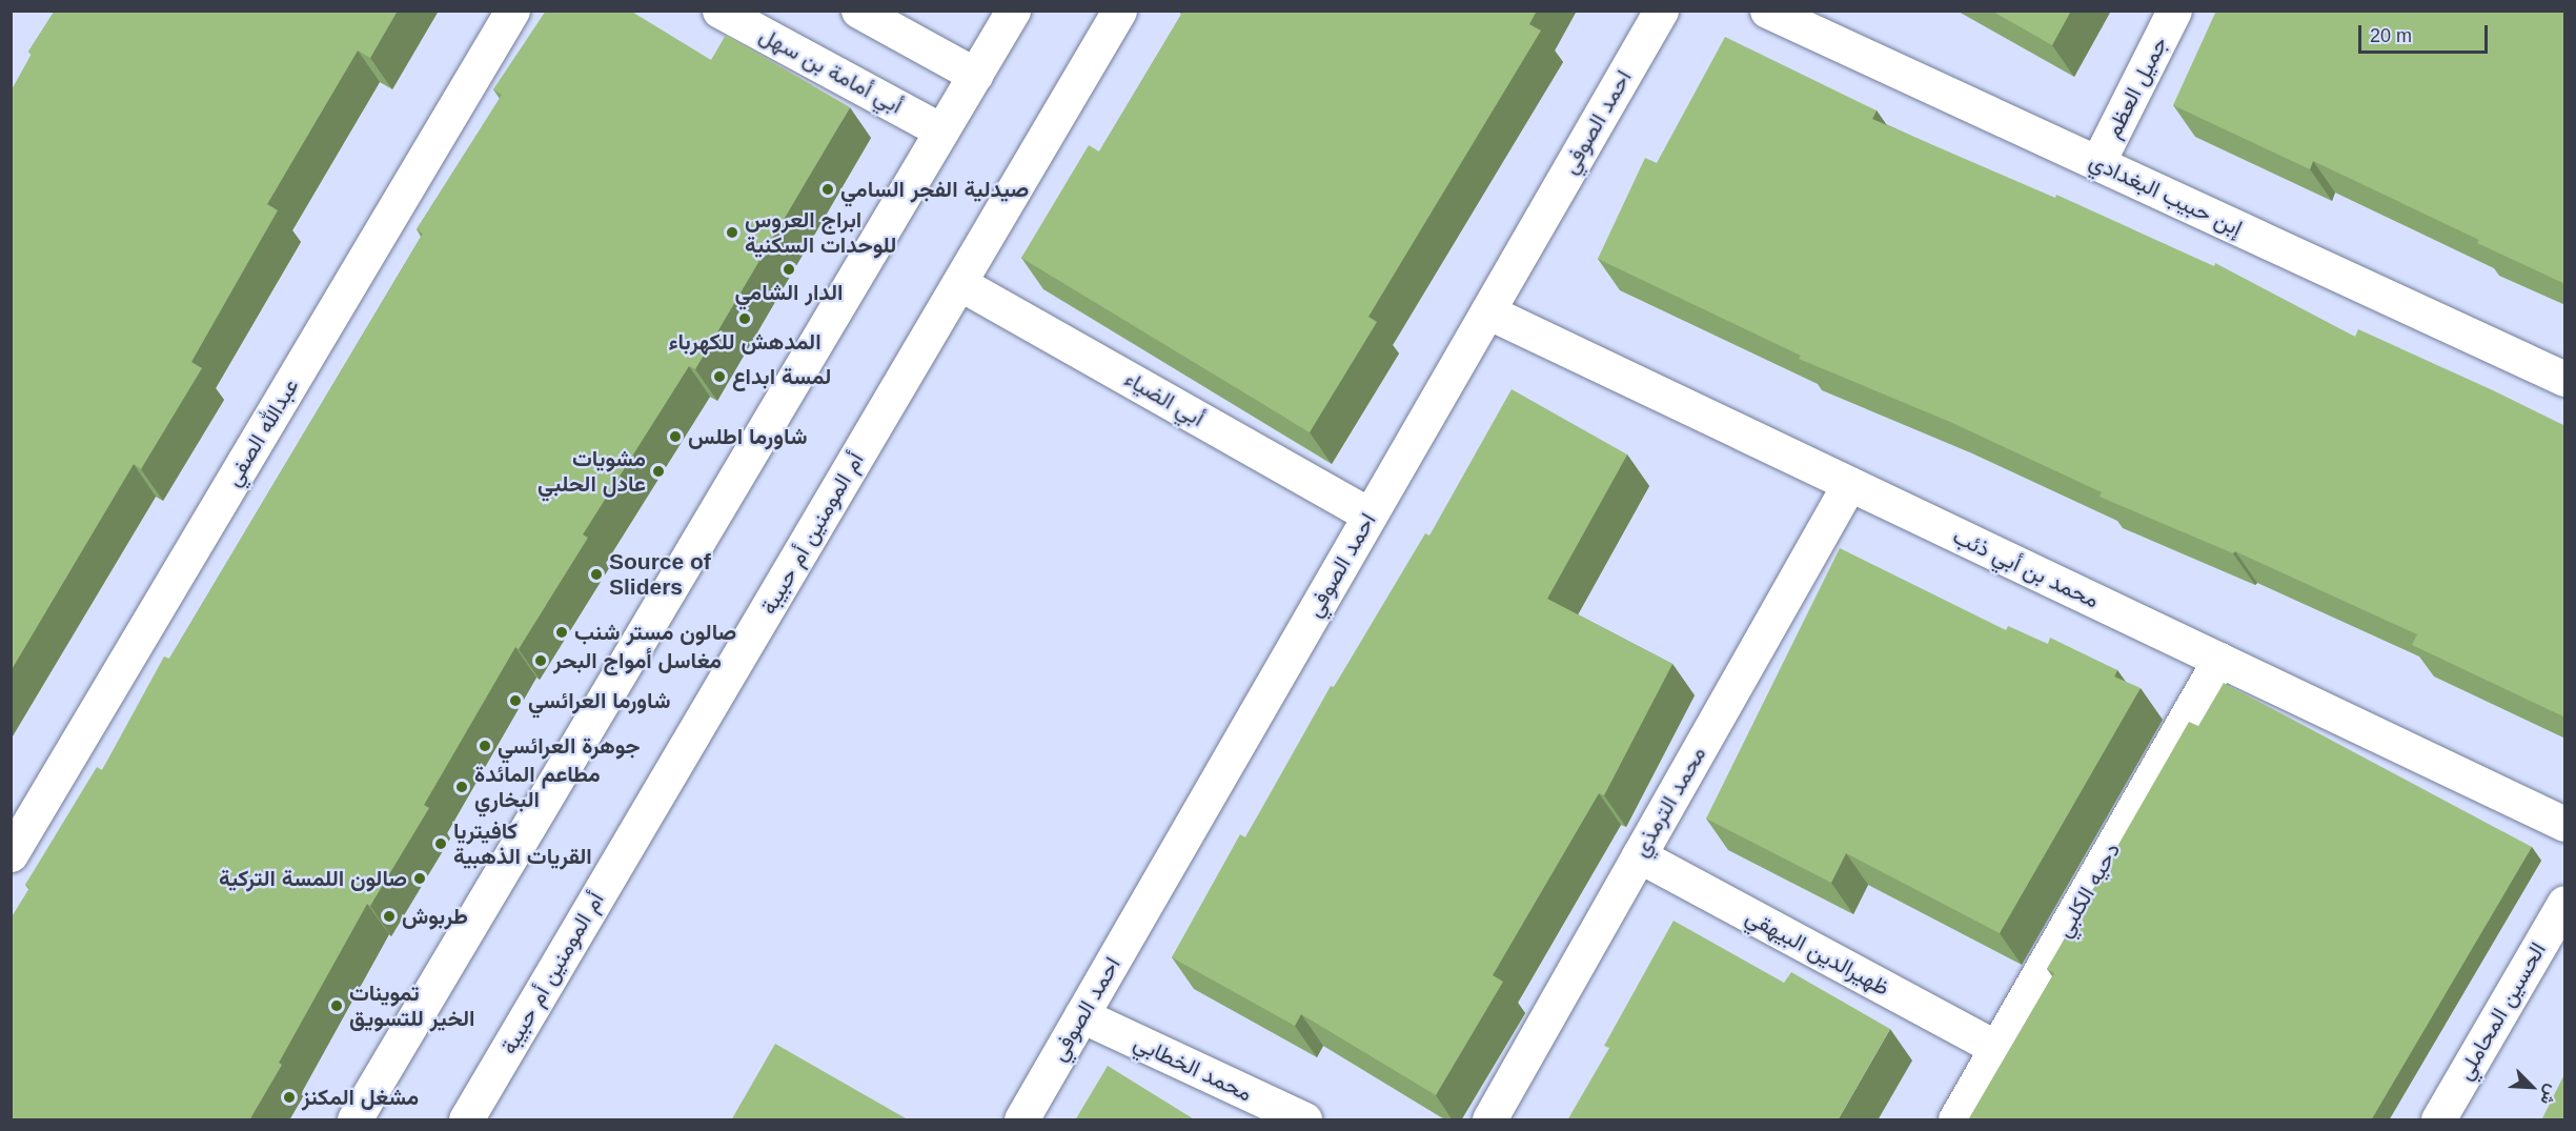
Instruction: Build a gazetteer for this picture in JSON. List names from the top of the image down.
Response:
{
  "streets": {
    "street": [
      "أبي أمامة بن سهل",
      "جميل العظم",
      "احمد الصوفي",
      "إبن حبيب البغدادي",
      "أبي الضياء",
      "عبدالله الصفي",
      "أم المومنين أم حبيبة",
      "محمد بن أبي ذئب",
      "محمد الترمذي",
      "دحيه الكلبي",
      "ظهيرالدين البيهقي",
      "الحسين المحاملي",
      "محمد الخطابي"
    ]
  },
  "crossings": [
    ["جميل العظم", "إبن حبيب البغدادي"],
    ["احمد الصوفي", "أبي الضياء"],
    ["احمد الصوفي", "محمد بن أبي ذئب"],
    ["احمد الصوفي", "محمد الخطابي"],
    ["أبي الضياء", "أم المومنين أم حبيبة"],
    ["محمد بن أبي ذئب", "محمد الترمذي"],
    ["محمد بن أبي ذئب", "دحيه الكلبي"],
    ["محمد الترمذي", "ظهيرالدين البيهقي"],
    ["دحيه الكلبي", "ظهيرالدين البيهقي"]
  ],
  "places": [
    "صيدلية الفجر السامي",
    "ابراج العروس للوحدات السكنية",
    "الدار الشامي",
    "المدهش للكهرباء",
    "لمسة ابداع",
    "شاورما اطلس",
    "مشويات عادل الحلبي",
    "Source of Sliders",
    "صالون مستر شنب",
    "مغاسل أمواج البحر",
    "شاورما العرائسي",
    "جوهرة العرائسي",
    "مطاعم المائدة البخاري",
    "كافيتريا القريات الذهبية",
    "صالون اللمسة التركية",
    "طربوش",
    "تموينات الخير للتسويق",
    "مشغل المكنز"
  ],
  "scale_bar": "20 m",
  "north": "bottom right"
}
